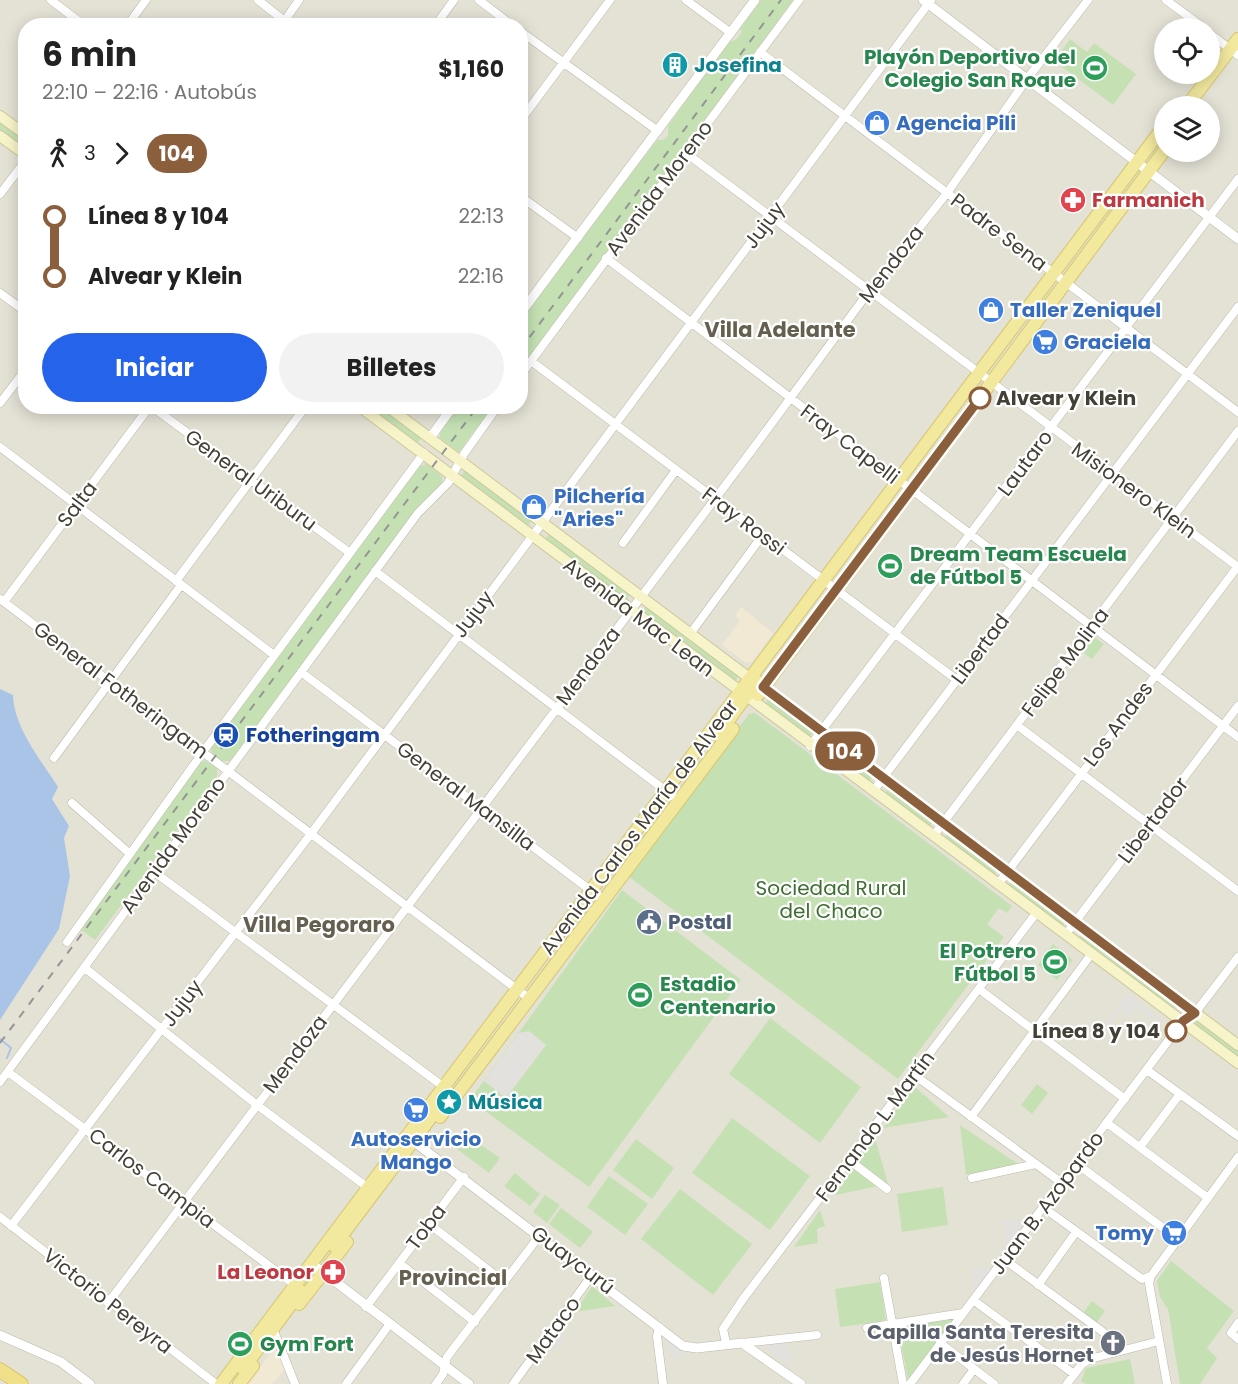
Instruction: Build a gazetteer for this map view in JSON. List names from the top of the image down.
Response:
{
  "streets": {
    "main road": ["Avenida Moreno", "Avenida Mac Lean", "Avenida Carlos María de Alvear"],
    "street": [
      "Jujuy",
      "Padre Sena",
      "Mendoza",
      "Fray Capelli",
      "Lautaro",
      "General Uriburu",
      "Misionero Klein",
      "Salta",
      "Fray Rossi",
      "Libertad",
      "Felipe Molina",
      "General Fotheringam",
      "Los Andes",
      "General Mansilla",
      "Libertador",
      "Fernando L. Martín",
      "Carlos Campia",
      "Juan B. Azopardo",
      "Toba",
      "Guaycurú",
      "Victorio Pereyra",
      "Mataco"
    ]
  },
  "crossings": [
    ["Avenida Moreno", "Padre Sena"],
    ["Avenida Moreno", "Fray Capelli"],
    ["Avenida Moreno", "General Uriburu"],
    ["Avenida Moreno", "Misionero Klein"],
    ["Avenida Moreno", "Fray Rossi"],
    ["Avenida Moreno", "Avenida Mac Lean"],
    ["Avenida Moreno", "General Fotheringam"],
    ["Avenida Moreno", "General Mansilla"],
    ["Avenida Moreno", "Carlos Campia"],
    ["Jujuy", "Padre Sena"],
    ["Jujuy", "Fray Capelli"],
    ["Jujuy", "Misionero Klein"],
    ["Jujuy", "Fray Rossi"],
    ["Jujuy", "Avenida Mac Lean"],
    ["Jujuy", "General Fotheringam"],
    ["Jujuy", "General Mansilla"],
    ["Jujuy", "Carlos Campia"],
    ["Jujuy", "Victorio Pereyra"],
    ["Padre Sena", "Mendoza"],
    ["Padre Sena", "Lautaro"],
    ["Padre Sena", "Libertad"],
    ["Padre Sena", "Avenida Carlos María de Alvear"],
    ["Mendoza", "Fray Capelli"],
    ["Mendoza", "Misionero Klein"],
    ["Mendoza", "Fray Rossi"],
    ["Mendoza", "Avenida Mac Lean"],
    ["Mendoza", "General Fotheringam"],
    ["Mendoza", "General Mansilla"],
    ["Mendoza", "Carlos Campia"],
    ["Mendoza", "Victorio Pereyra"],
    ["Fray Capelli", "Lautaro"],
    ["Fray Capelli", "Libertad"],
    ["Fray Capelli", "Felipe Molina"],
    ["Fray Capelli", "Los Andes"],
    ["Fray Capelli", "Libertador"],
    ["Fray Capelli", "Avenida Carlos María de Alvear"],
    ["Lautaro", "Misionero Klein"],
    ["Lautaro", "Fray Rossi"],
    ["Lautaro", "Avenida Mac Lean"],
    ["Misionero Klein", "Libertad"],
    ["Misionero Klein", "Felipe Molina"],
    ["Misionero Klein", "Los Andes"],
    ["Misionero Klein", "Avenida Carlos María de Alvear"],
    ["Salta", "General Fotheringam"],
    ["Fray Rossi", "Libertad"],
    ["Fray Rossi", "Avenida Carlos María de Alvear"],
    ["Avenida Mac Lean", "Libertad"],
    ["Avenida Mac Lean", "Felipe Molina"],
    ["Avenida Mac Lean", "Los Andes"],
    ["Avenida Mac Lean", "Libertador"],
    ["Avenida Mac Lean", "Avenida Carlos María de Alvear"],
    ["Avenida Mac Lean", "Fernando L. Martín"],
    ["Avenida Mac Lean", "Juan B. Azopardo"],
    ["General Fotheringam", "Avenida Carlos María de Alvear"],
    ["General Mansilla", "Avenida Carlos María de Alvear"],
    ["Avenida Carlos María de Alvear", "Carlos Campia"],
    ["Avenida Carlos María de Alvear", "Guaycurú"],
    ["Fernando L. Martín", "Guaycurú"],
    ["Toba", "Guaycurú"],
    ["Guaycurú", "Mataco"]
  ],
  "districts": ["Villa Adelante", "Villa Pegoraro", "Provincial"],
  "parks": ["Sociedad Rural del Chaco"],
  "places": {
    "building": ["Josefina"],
    "sports": [
      "Playón Deportivo del Colegio San Roque",
      "Dream Team Escuela de Fútbol 5",
      "El Potrero Fútbol 5",
      "Estadio Centenario",
      "Gym Fort"
    ],
    "shop": ["Agencia Pili", "Taller Zeniquel", "Pilchería \"Aries\""],
    "pharmacy": ["Farmanich", "La Leonor"],
    "supermarket": ["Graciela", "Autoservicio Mango", "Tomy"],
    "other": ["Alvear y Klein", "Línea 8 y 104"],
    "station": ["Fotheringam"],
    "public building": ["Postal"],
    "place": ["Música"],
    "church": ["Capilla Santa Teresita de Jesús Hornet"]
  },
  "lines": ["bus line 104"],
  "page": {
    "on_map": "104",
    "heading": ["6 min", "22:10 – 22:16 · Autobús", "$1,160"],
    "legs": ["3", "104"],
    "list": [
      {
        "name": "Línea 8 y 104",
        "value": "22:13"
      },
      {
        "name": "Alvear y Klein",
        "value": "22:16"
      }
    ],
    "buttons": ["Iniciar", "Billetes"]
  }
}
